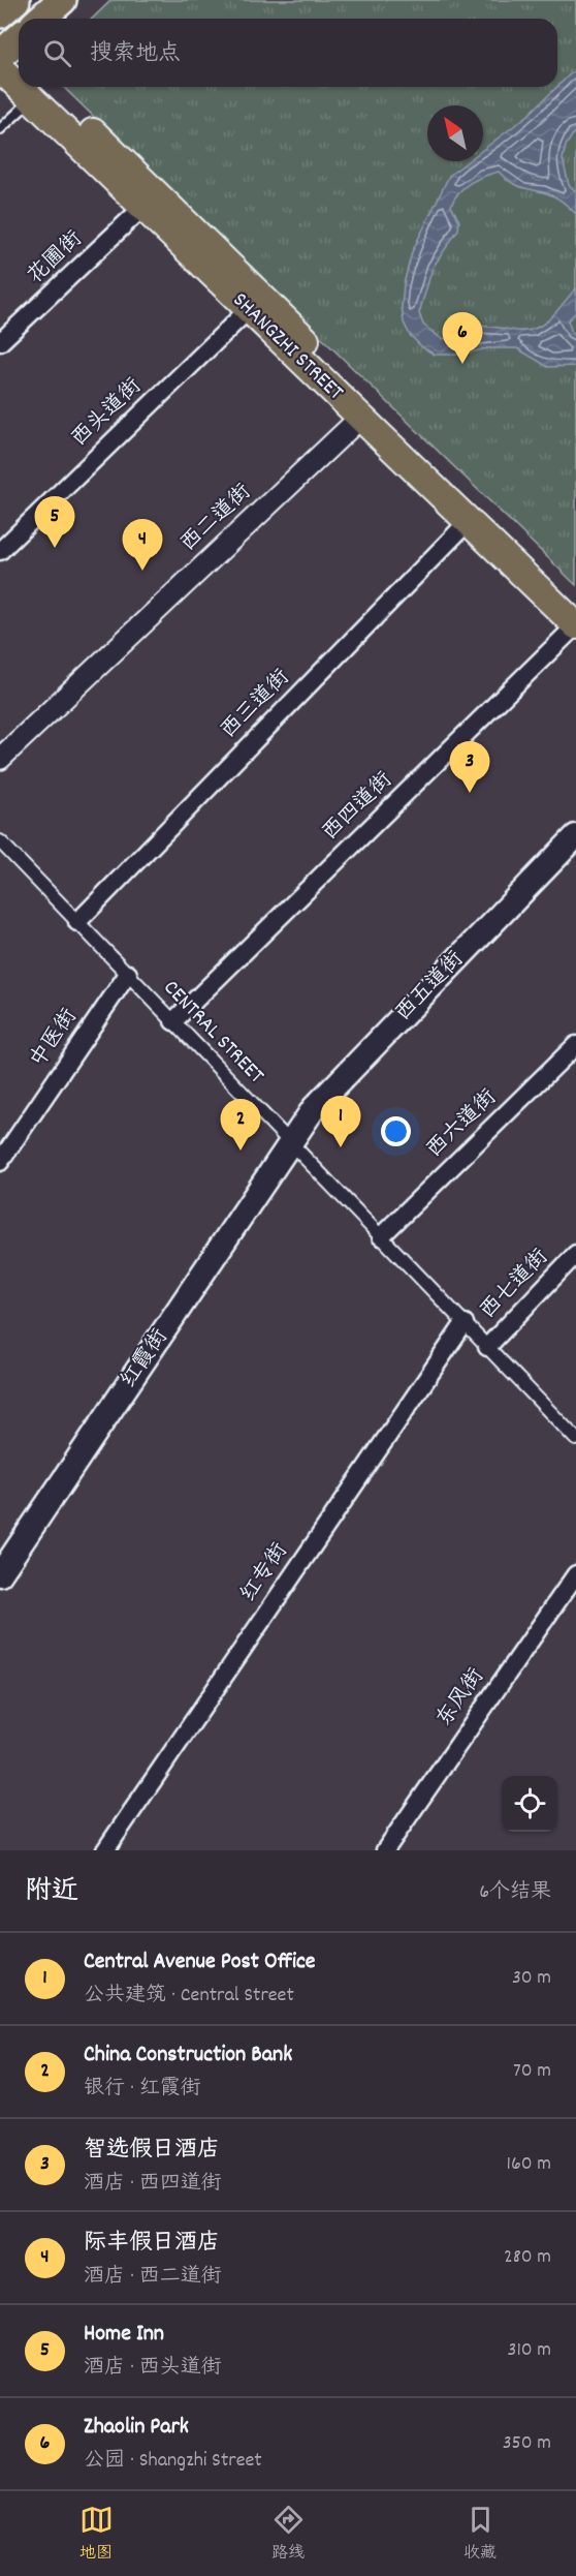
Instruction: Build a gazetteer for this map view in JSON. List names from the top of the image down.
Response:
{
  "streets": {
    "main road": ["SHANGZHI STREET", "西五道街", "红霞街"],
    "street": [
      "花圃街",
      "西头道街",
      "西二道街",
      "西三道街",
      "西四道街",
      "CENTRAL STREET",
      "中医街",
      "西六道街",
      "西七道街",
      "红专街",
      "东风街"
    ]
  },
  "crossings": [
    ["花圃街", "SHANGZHI STREET"],
    ["SHANGZHI STREET", "西头道街"],
    ["SHANGZHI STREET", "西二道街"],
    ["SHANGZHI STREET", "西三道街"],
    ["SHANGZHI STREET", "西四道街"],
    ["西三道街", "CENTRAL STREET"],
    ["西四道街", "CENTRAL STREET"],
    ["西五道街", "CENTRAL STREET"],
    ["西五道街", "红霞街"],
    ["CENTRAL STREET", "中医街"],
    ["CENTRAL STREET", "西六道街"],
    ["CENTRAL STREET", "西七道街"],
    ["CENTRAL STREET", "红霞街"],
    ["CENTRAL STREET", "红专街"]
  ],
  "north": "top left",
  "page": {
    "search": "搜索地点",
    "pins": [
      "6",
      "5",
      "4",
      "3",
      "1",
      "2"
    ],
    "heading": ["附近", "6个结果"],
    "list": [
      {
        "mark": "1",
        "name": "Central Avenue Post Office",
        "note": "公共建筑 · Central Street",
        "value": "30 m"
      },
      {
        "mark": "2",
        "name": "China Construction Bank",
        "note": "银行 · 红霞街",
        "value": "70 m"
      },
      {
        "mark": "3",
        "name": "智选假日酒店",
        "note": "酒店 · 西四道街",
        "value": "160 m"
      },
      {
        "mark": "4",
        "name": "际丰假日酒店",
        "note": "酒店 · 西二道街",
        "value": "280 m"
      },
      {
        "mark": "5",
        "name": "Home Inn",
        "note": "酒店 · 西头道街",
        "value": "310 m"
      },
      {
        "mark": "6",
        "name": "Zhaolin Park",
        "note": "公园 · Shangzhi Street",
        "value": "350 m"
      }
    ],
    "nav": ["地图", "路线", "收藏"]
  }
}
